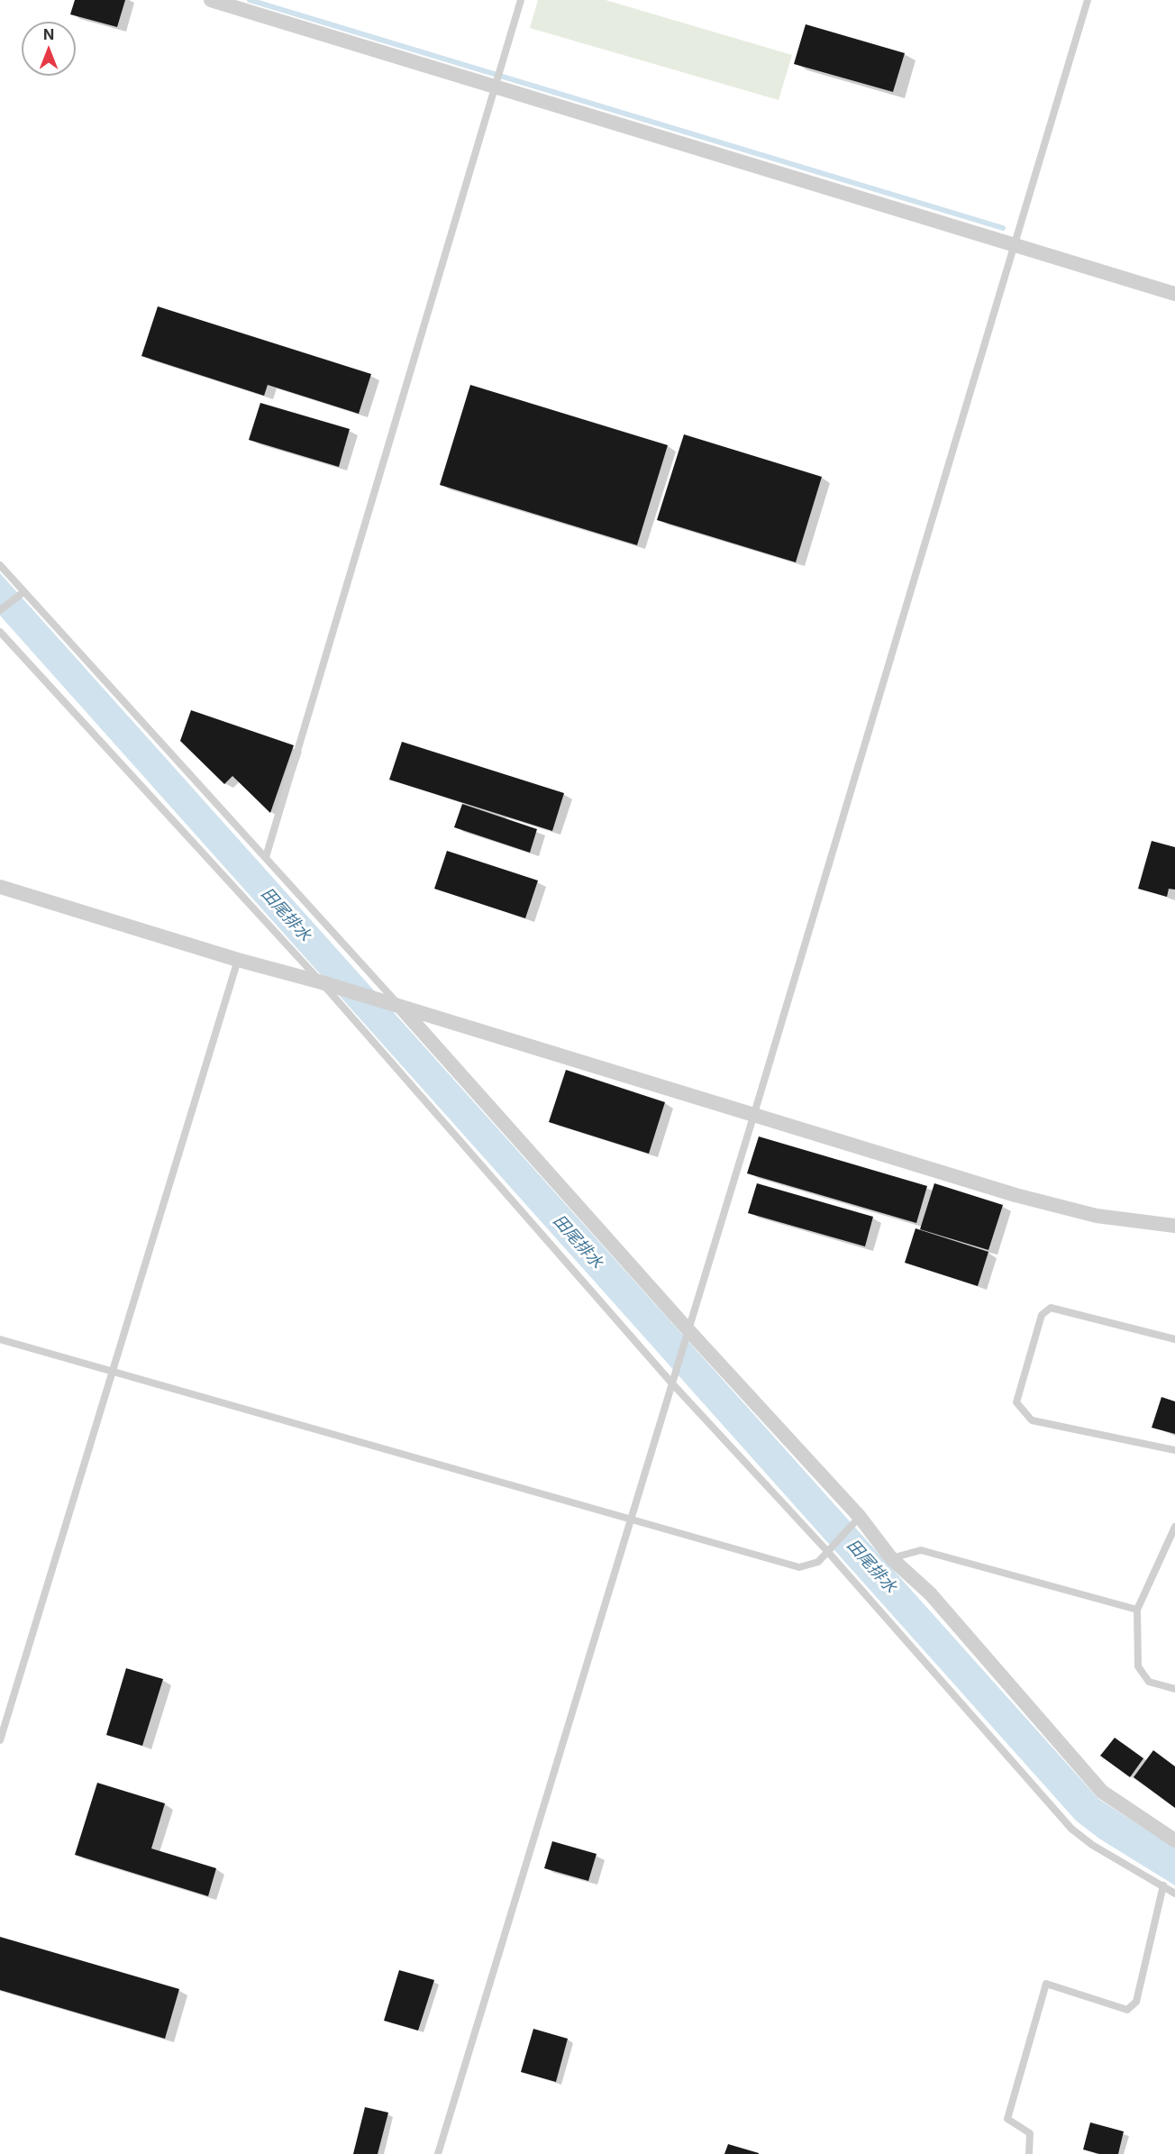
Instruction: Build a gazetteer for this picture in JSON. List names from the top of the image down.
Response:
{
  "water": ["田尾排水"],
  "north": "top"
}
